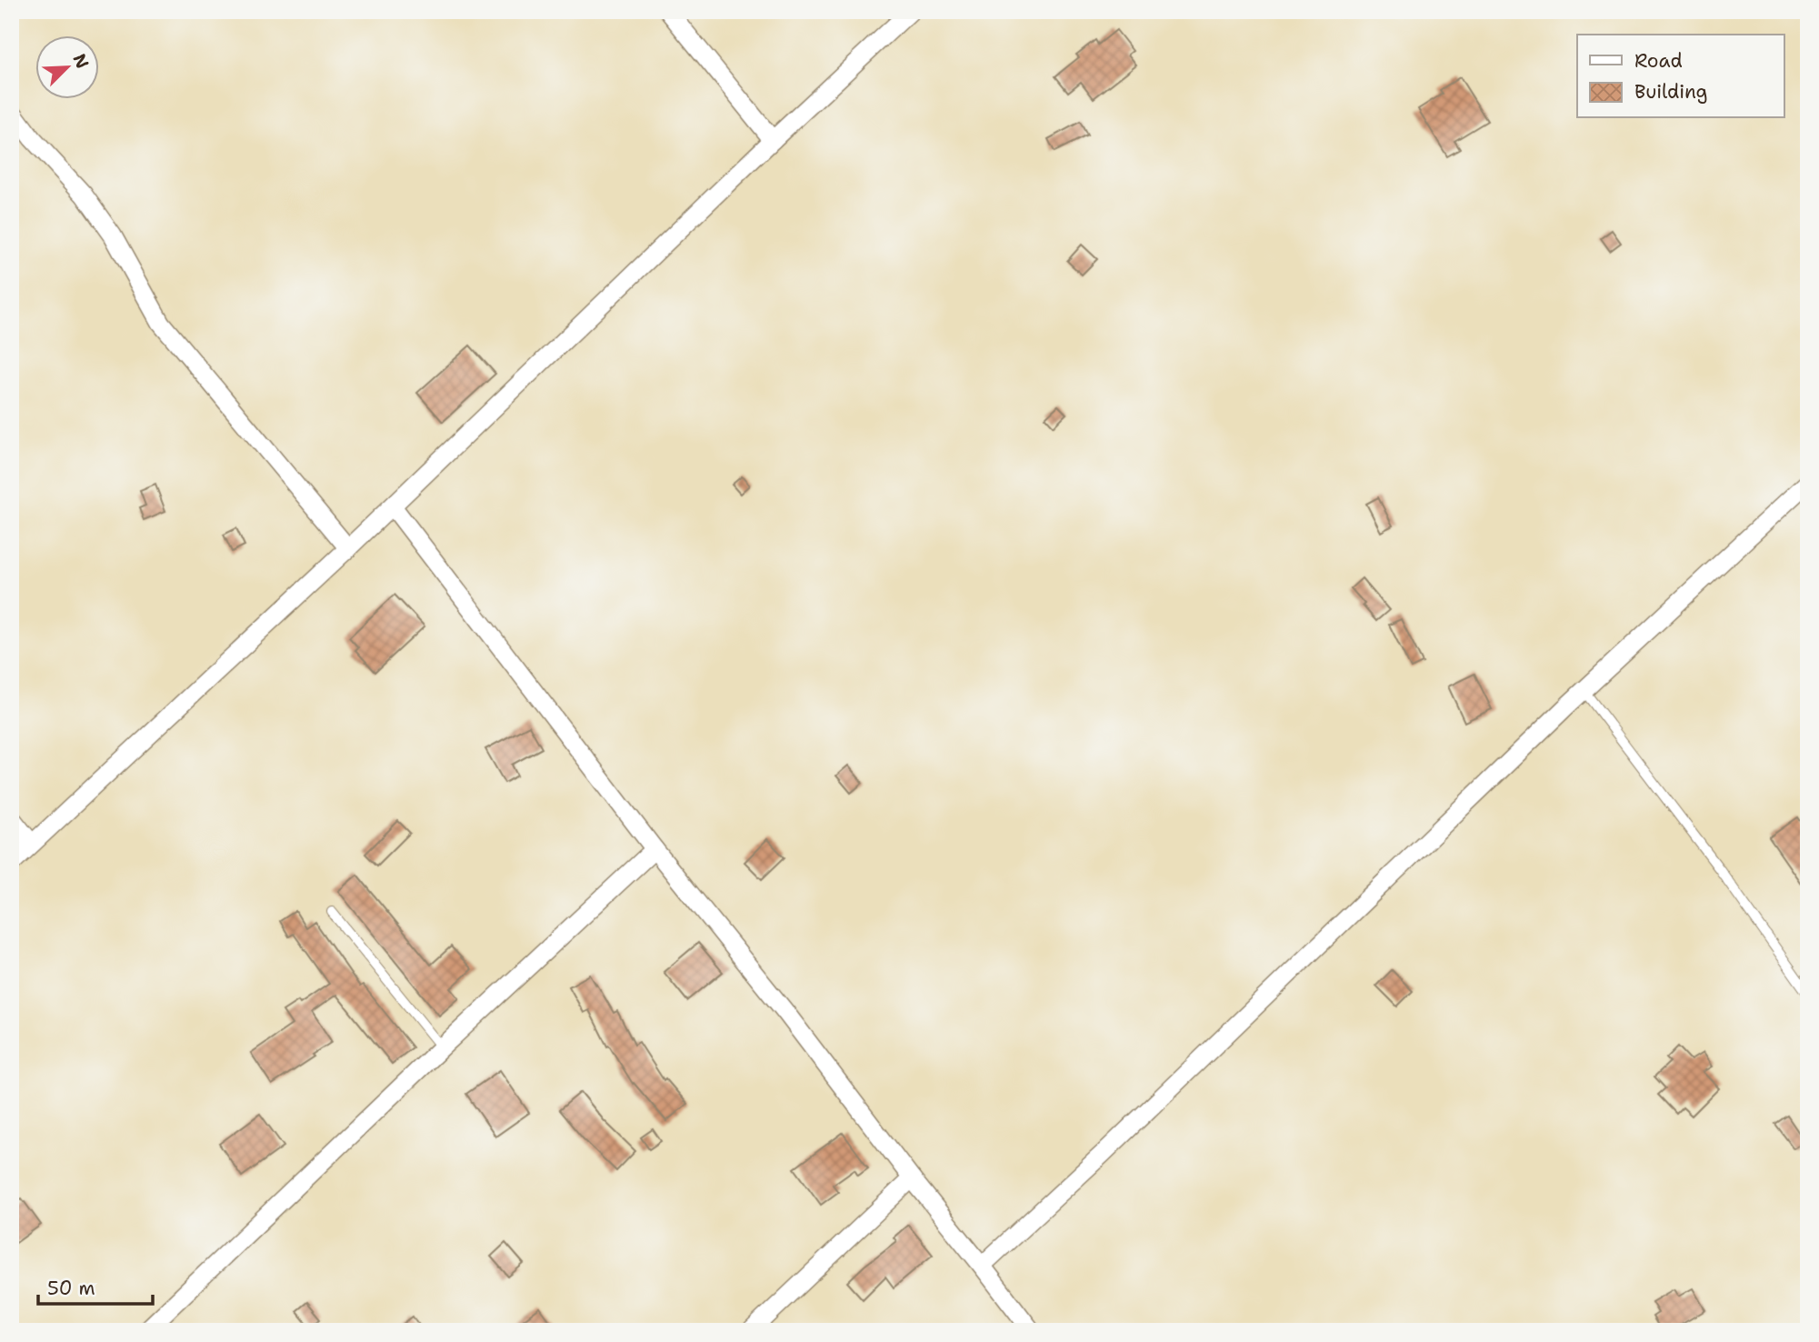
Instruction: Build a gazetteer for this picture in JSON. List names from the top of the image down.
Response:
{
  "legend": ["Road", "Building"],
  "scale_bar": "50 m",
  "north": "top right"
}
